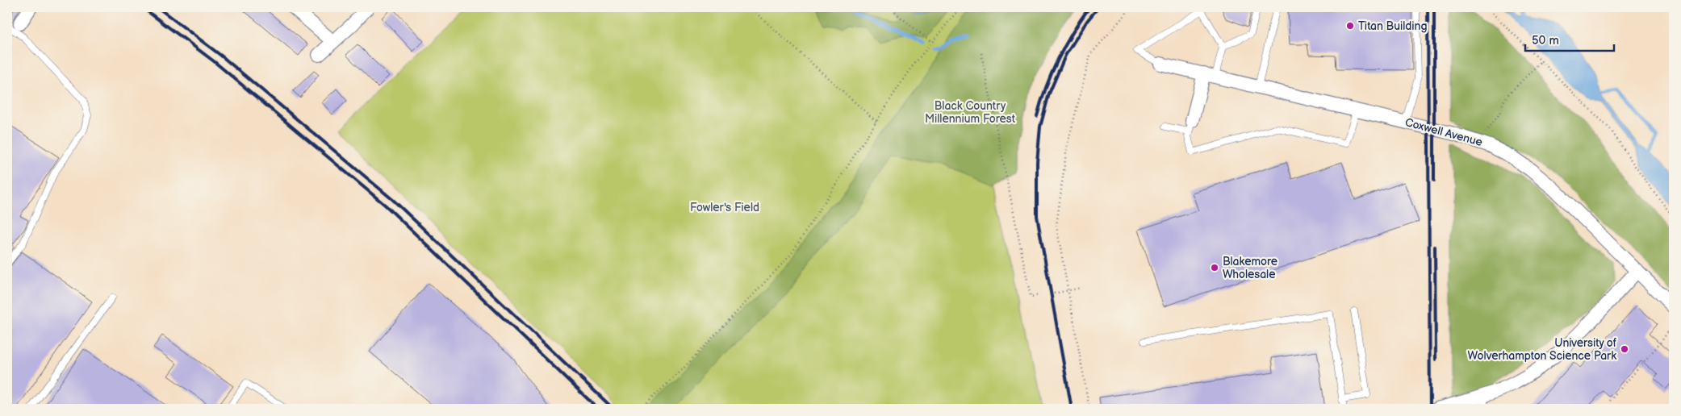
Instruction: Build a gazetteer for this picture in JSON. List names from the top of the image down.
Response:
{
  "streets": {
    "street": ["Coxwell Avenue"]
  },
  "parks": ["Black Country Millennium Forest", "Fowler's Field"],
  "places": ["Titan Building", "Blakemore Wholesale", "University of Wolverhampton Science Park"],
  "scale_bar": "50 m"
}
